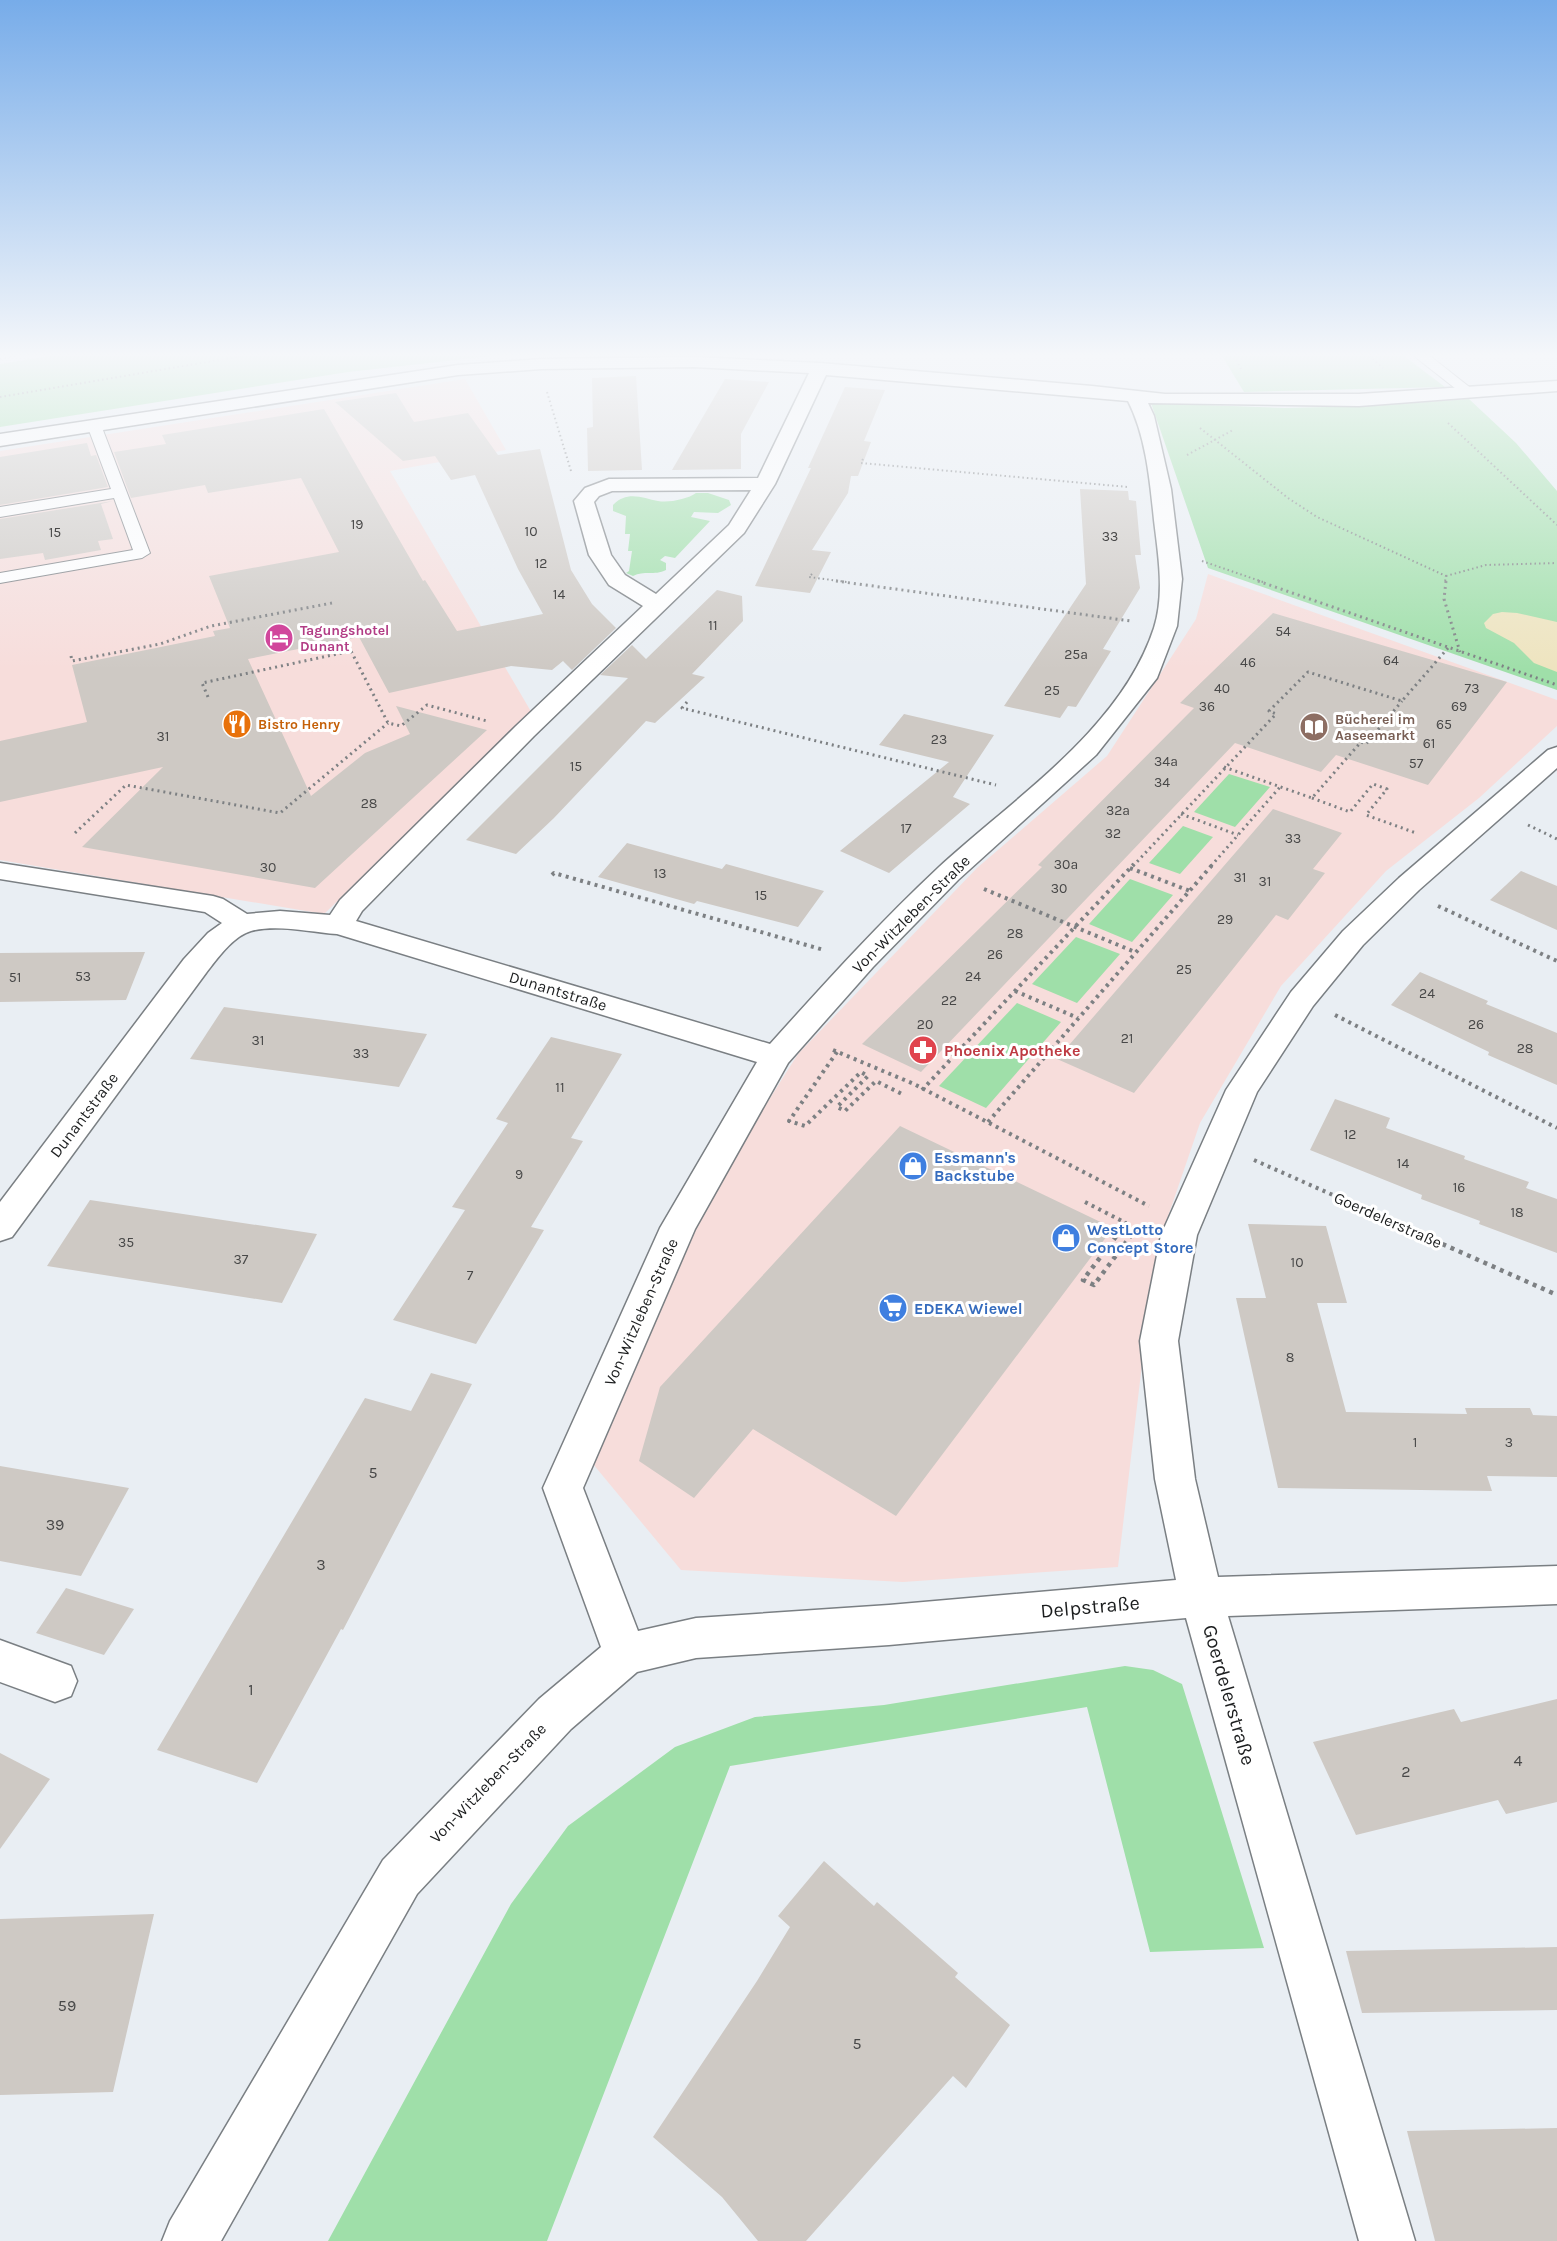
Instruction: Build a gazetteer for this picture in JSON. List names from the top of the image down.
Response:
{
  "streets": {
    "street": [
      "Von-Witzleben-Straße",
      "Dunantstraße",
      "Goerdelerstraße",
      "Delpstraße"
    ]
  },
  "crossings": [
    ["Von-Witzleben-Straße", "Dunantstraße"],
    ["Von-Witzleben-Straße", "Delpstraße"],
    ["Goerdelerstraße", "Delpstraße"]
  ],
  "places": {
    "hotel": ["Tagungshotel Dunant"],
    "restaurant": ["Bistro Henry"],
    "library": ["Bücherei im Aaseemarkt"],
    "pharmacy": ["Phoenix Apotheke"],
    "shop": ["Essmann's Backstube", "WestLotto Concept Store"],
    "supermarket": ["EDEKA Wiewel"]
  },
  "house_numbers": [
    "19",
    "10",
    "15",
    "33",
    "12",
    "14",
    "11",
    "54",
    "25a",
    "64",
    "46",
    "40",
    "73",
    "25",
    "36",
    "69",
    "65",
    "31",
    "23",
    "61",
    "34a",
    "57",
    "15",
    "34",
    "28",
    "32a",
    "17",
    "32",
    "33",
    "30a",
    "30",
    "13",
    "31",
    "31",
    "30",
    "15",
    "29",
    "28",
    "26",
    "25",
    "53",
    "24",
    "51",
    "24",
    "22",
    "20",
    "26",
    "21",
    "31",
    "28",
    "33",
    "11",
    "12",
    "14",
    "9",
    "16",
    "18",
    "35",
    "37",
    "10",
    "7",
    "8",
    "1",
    "3",
    "5",
    "39",
    "3",
    "1",
    "4",
    "2",
    "59",
    "5"
  ]
}
